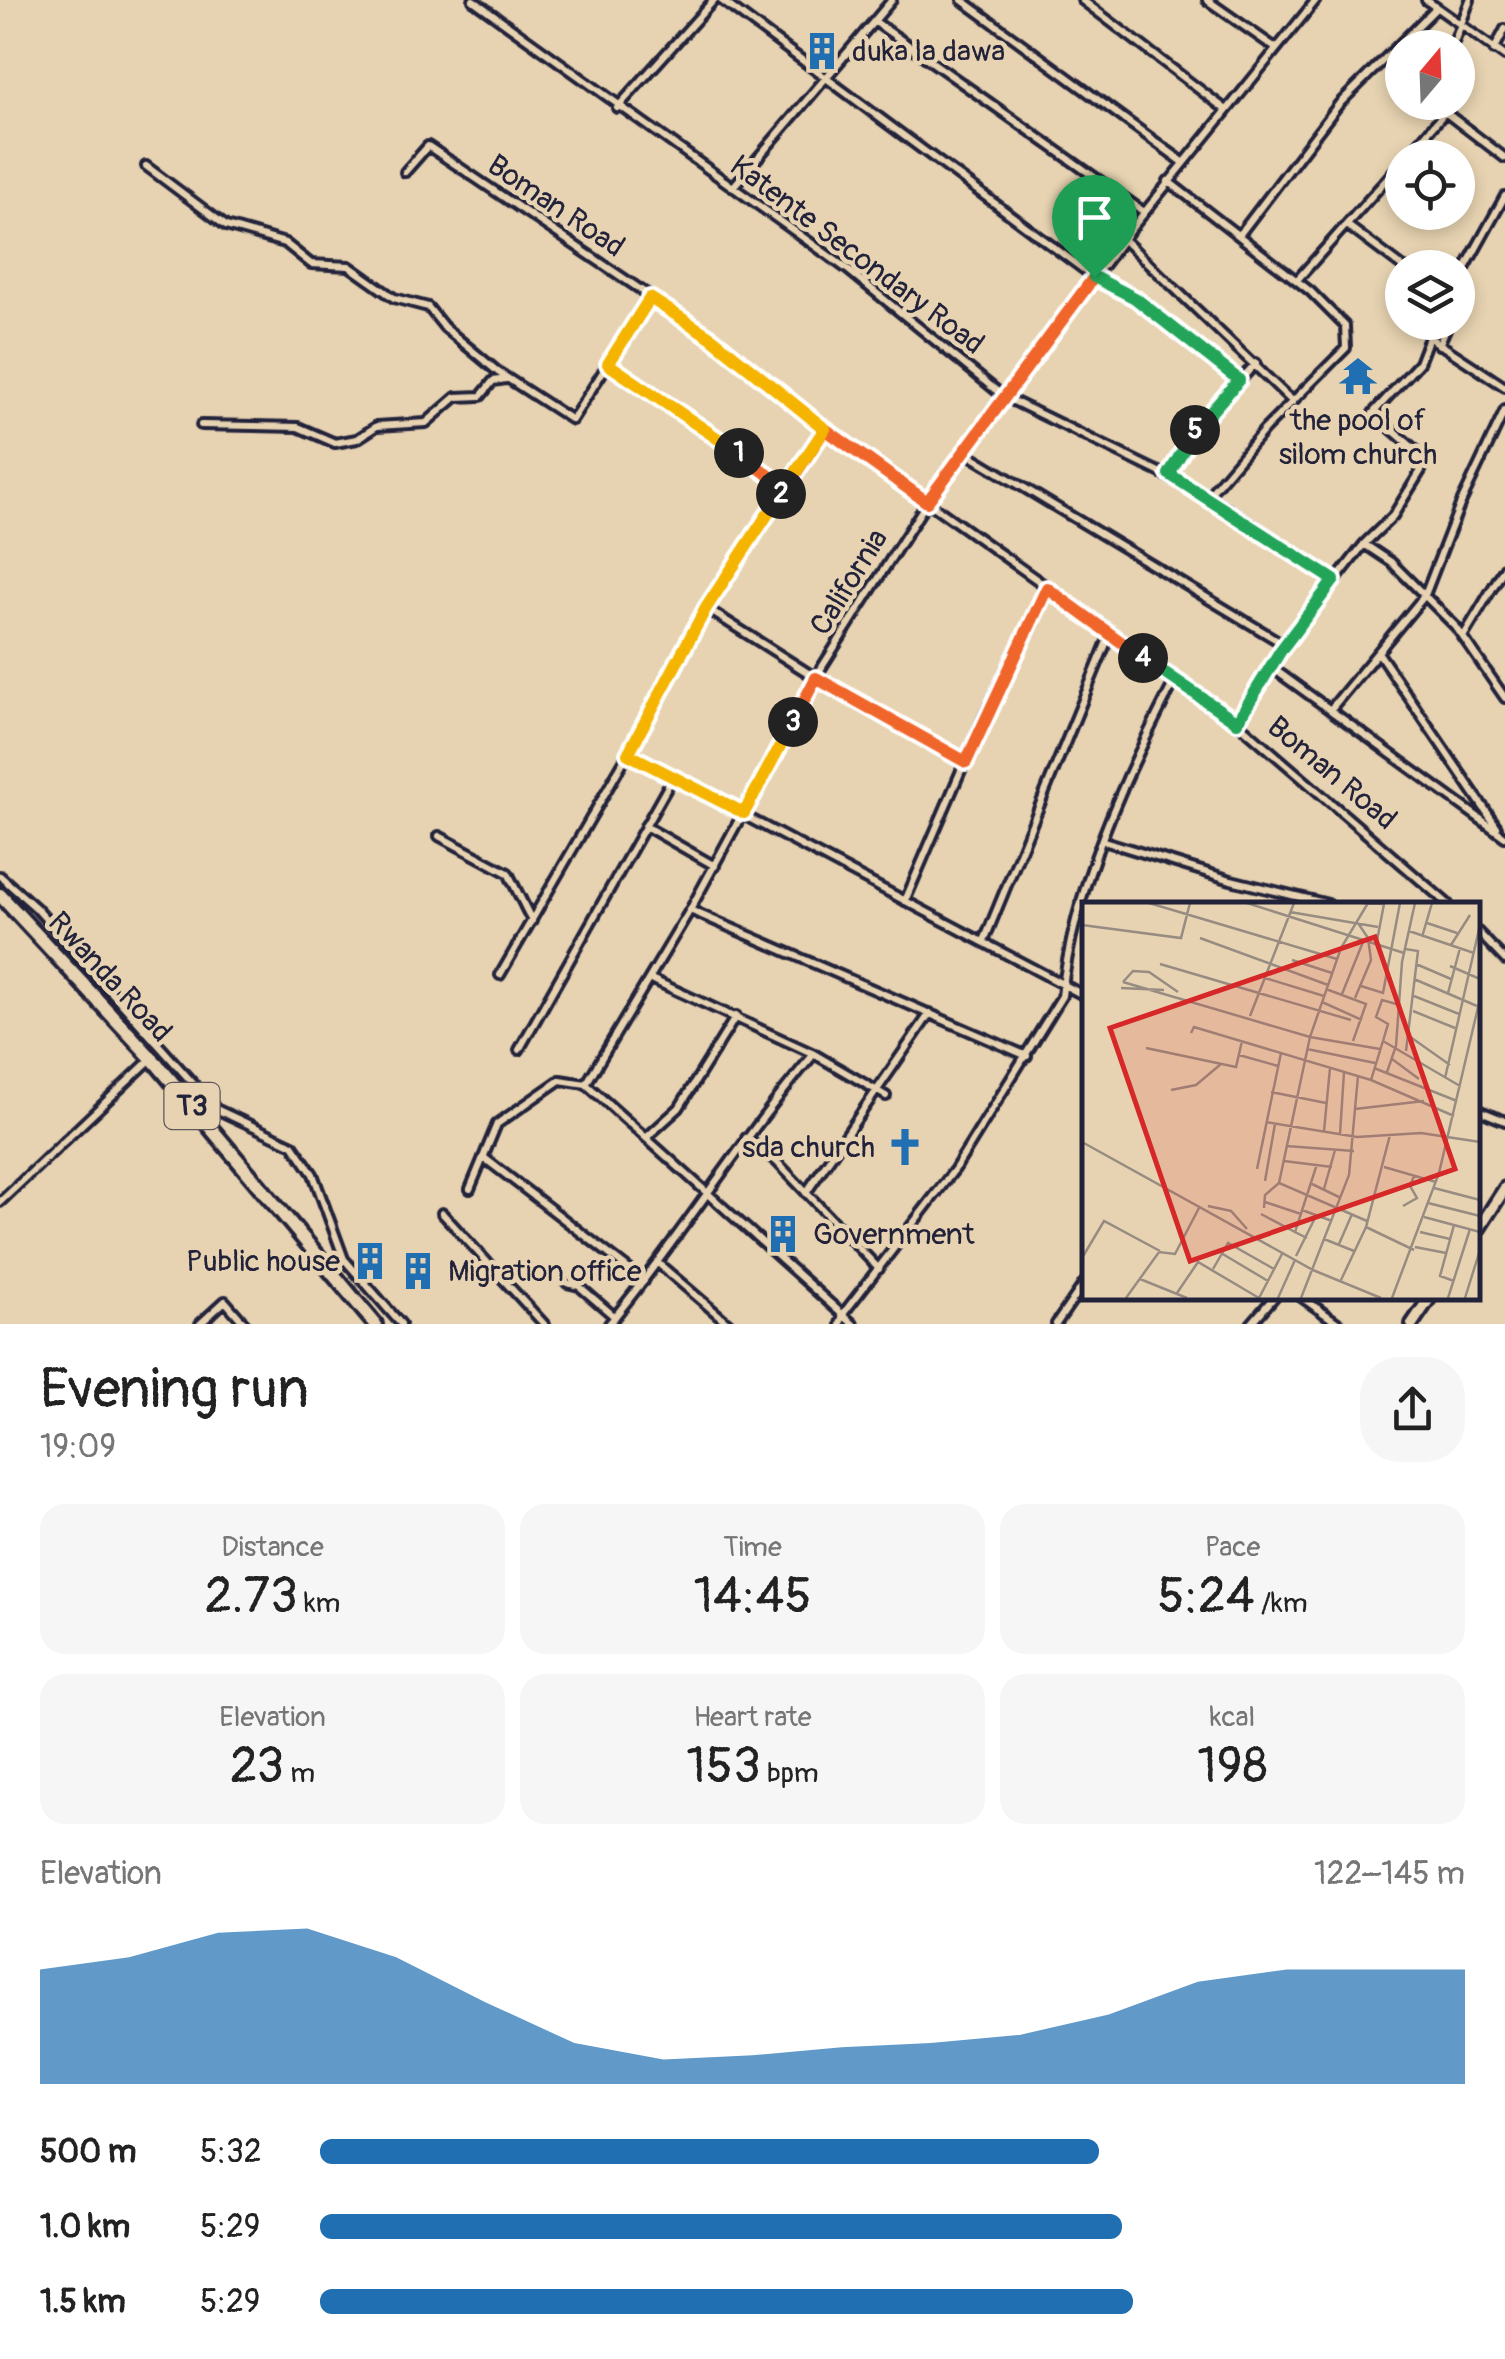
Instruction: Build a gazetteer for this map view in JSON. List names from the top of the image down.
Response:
{
  "streets": {
    "highway": ["Rwanda Road", "T3"],
    "street": ["Boman Road", "Katente Secondary Road", "California"]
  },
  "crossings": [
    ["Boman Road", "California"],
    ["Katente Secondary Road", "California"]
  ],
  "places": {
    "building": [
      "duka la dawa",
      "Government",
      "Public house",
      "Migration office"
    ],
    "temple": ["the pool of silom church"],
    "church": ["sda church"]
  },
  "north": "top",
  "page": {
    "pins": [
      "5",
      "1",
      "2",
      "4",
      "3"
    ],
    "heading": ["Evening run", "19:09"],
    "stats": [
      ["Distance", "2.73 km"],
      ["Time", "14:45"],
      ["Pace", "5:24 /km"],
      ["Elevation", "23 m"],
      ["Heart rate", "153 bpm"],
      ["kcal", "198"]
    ],
    "chart": ["Elevation", "122–145 m"],
    "list": [
      {
        "name": "500 m",
        "note": "5:32"
      },
      {
        "name": "1.0 km",
        "note": "5:29"
      },
      {
        "name": "1.5 km",
        "note": "5:29"
      }
    ]
  }
}
